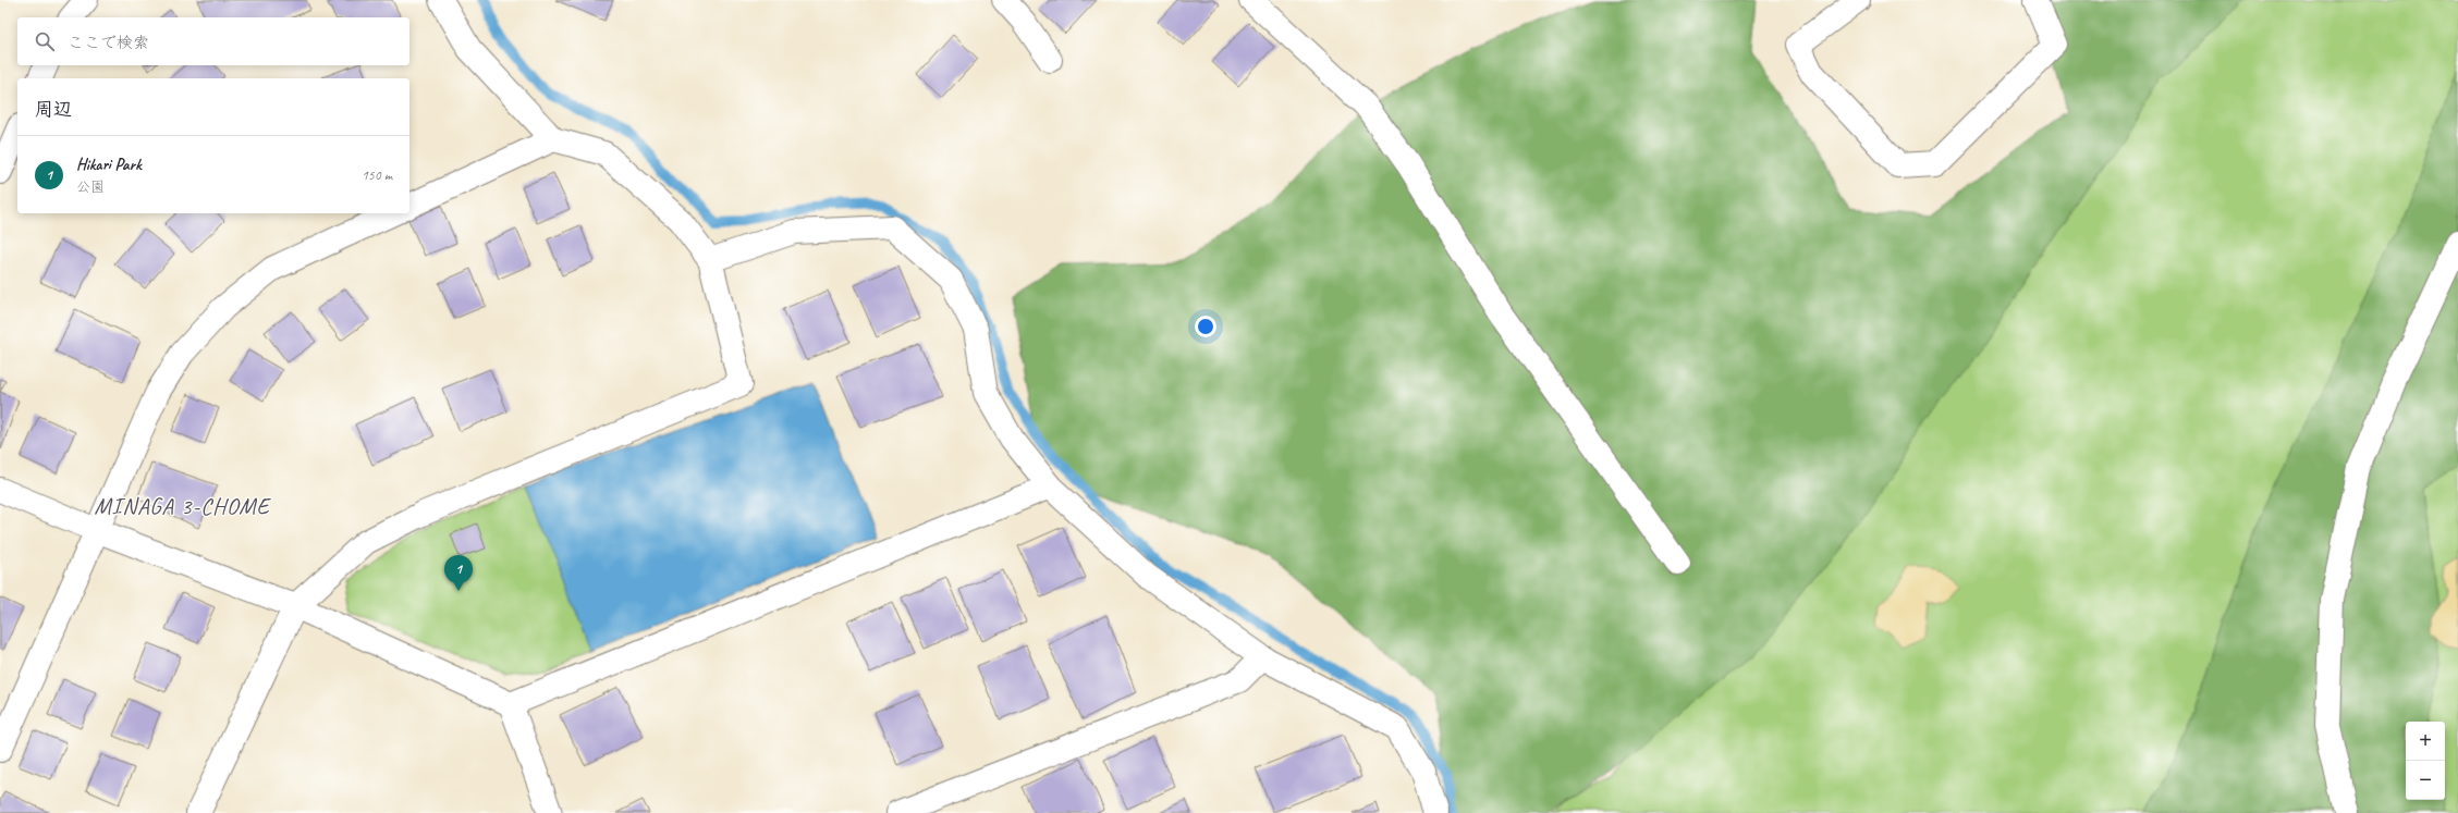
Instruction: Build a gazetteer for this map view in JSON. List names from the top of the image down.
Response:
{
  "districts": ["MINAGA 3-CHOME"],
  "page": {
    "search": "ここで検索",
    "heading": "周辺",
    "list": [
      {
        "mark": "1",
        "name": "Hikari Park",
        "note": "公園",
        "value": "150 m"
      }
    ],
    "pins": "1",
    "map_buttons": ["+", "−"]
  }
}
